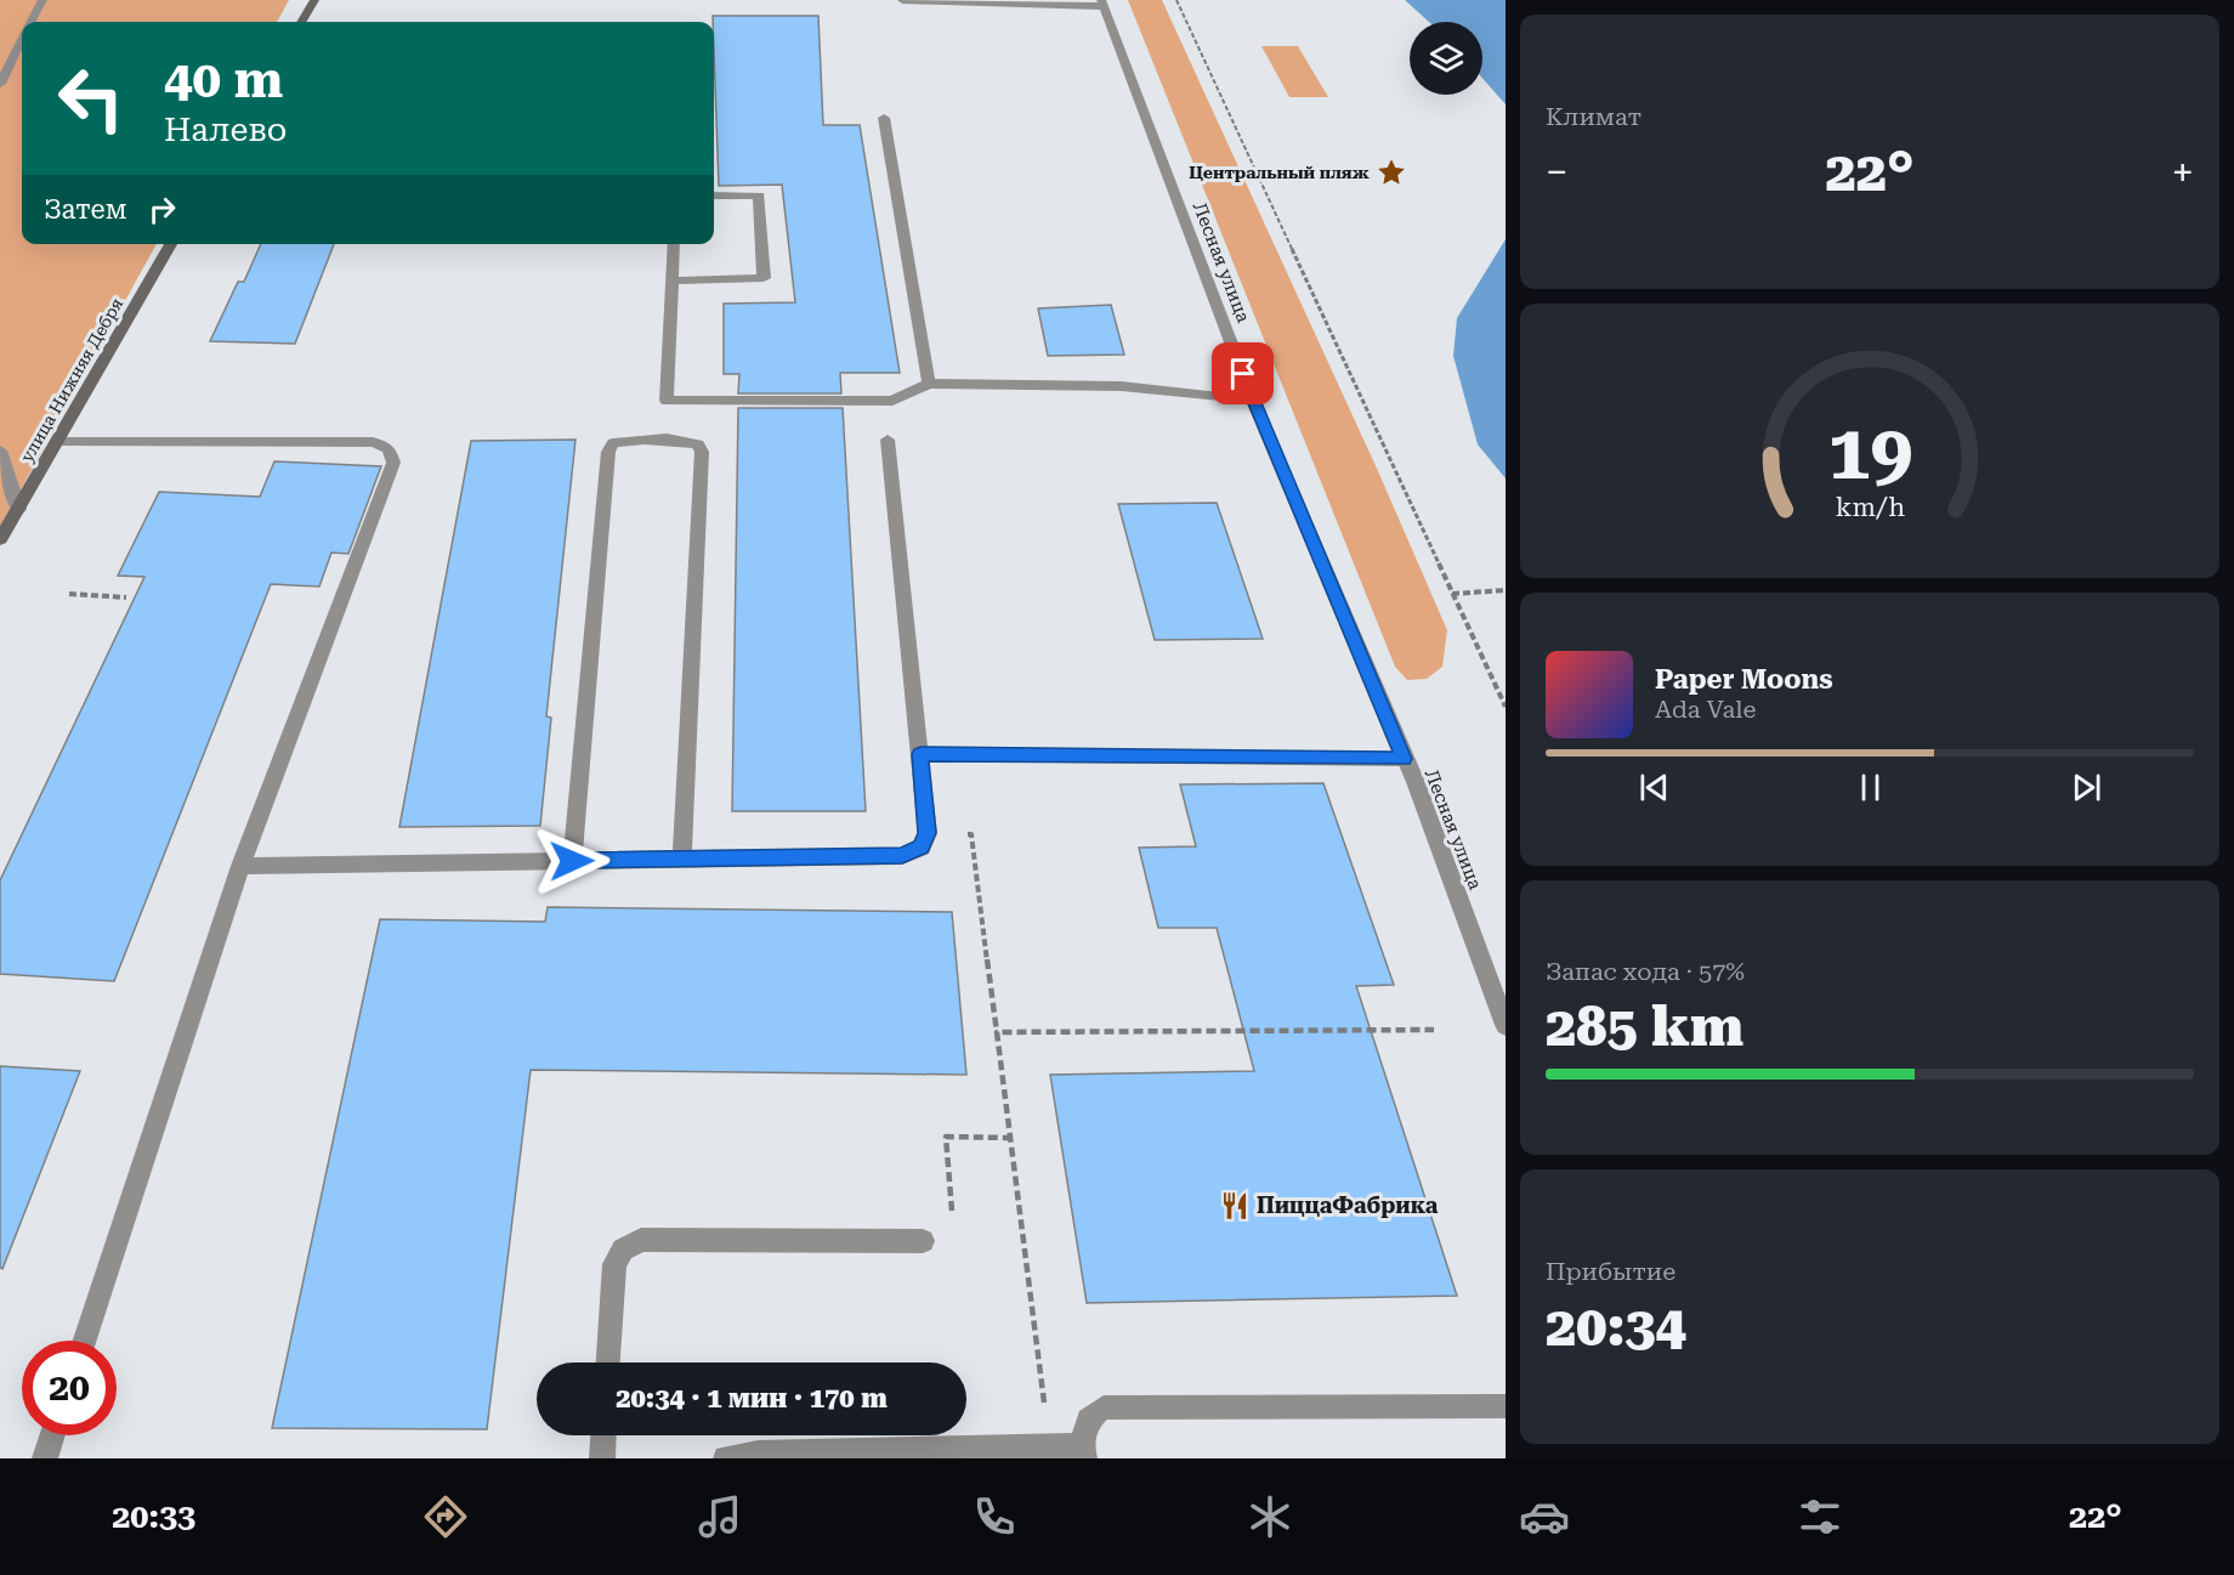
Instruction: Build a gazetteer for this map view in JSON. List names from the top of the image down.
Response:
{
  "streets": {
    "main road": ["улица Нижняя Дебря"],
    "street": ["Лесная улица"]
  },
  "places": {
    "place": ["Центральный пляж"],
    "restaurant": ["ПиццаФабрика"]
  },
  "page": {
    "tile": [
      "Климат",
      ["Запас хода · 57%", "285 km"],
      ["Прибытие", "20:34"]
    ],
    "turn": ["40 m", "Налево"],
    "heat": ["−", "22°", "+"],
    "then": "Затем",
    "song": ["Paper Moons", "Ada Vale"],
    "limit": "20",
    "trip": "20:34 · 1 мин · 170 m",
    "tabs": ["20:33", "22°"],
    "gauge": ["19", "km/h"]
  }
}
